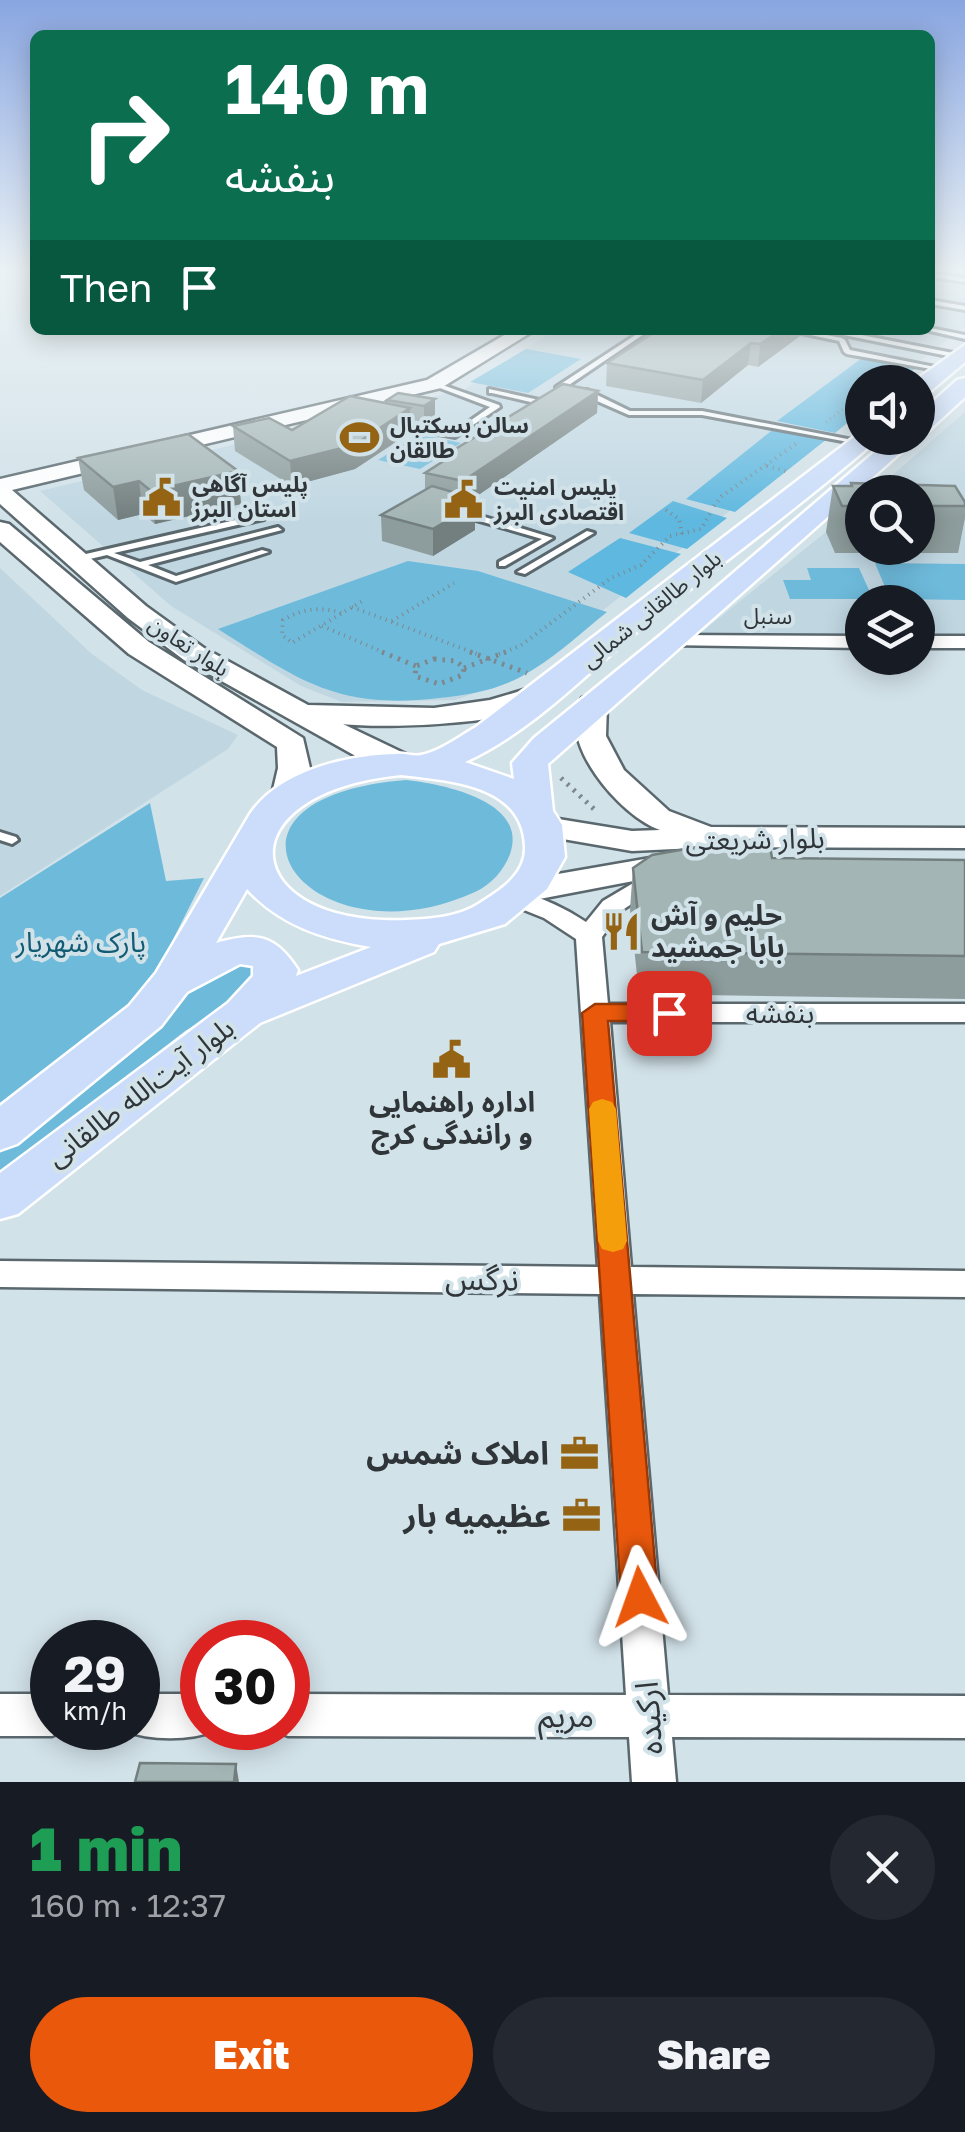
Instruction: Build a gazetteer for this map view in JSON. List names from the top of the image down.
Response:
{
  "streets": {
    "main road": [
      "بلوار طالقانی شمالی",
      "بلوار تعاون",
      "بلوار شریعتی",
      "بلوار آیت‌الله طالقانی"
    ],
    "street": [
      "سنبل",
      "بنفشه",
      "نرگس",
      "مریم",
      "ارکیده"
    ]
  },
  "crossings": [
    ["بلوار طالقانی شمالی", "سنبل"],
    ["بلوار طالقانی شمالی", "بلوار تعاون"],
    ["بلوار طالقانی شمالی", "بلوار شریعتی"],
    ["بلوار طالقانی شمالی", "بلوار آیت‌الله طالقانی"],
    ["بلوار تعاون", "بلوار شریعتی"],
    ["بلوار تعاون", "بلوار آیت‌الله طالقانی"],
    ["بلوار شریعتی", "بلوار آیت‌الله طالقانی"],
    ["بنفشه", "ارکیده"],
    ["نرگس", "ارکیده"],
    ["مریم", "ارکیده"]
  ],
  "parks": ["پارک شهریار"],
  "places": {
    "sports": ["سالن بسکتبال طالقان"],
    "public building": ["پلیس آگاهی استان البرز", "پلیس امنیت اقتصادی البرز", "اداره راهنمایی و رانندگی کرج"],
    "restaurant": ["حلیم و آش بابا جمشید"],
    "office": ["املاک شمس", "عظیمیه بار"]
  },
  "page": {
    "turn": ["140 m", "بنفشه"],
    "then": "Then",
    "speed": "29 km/h",
    "limit": "30",
    "heading": ["1 min", "160 m · 12:37"],
    "buttons": ["Exit", "Share"]
  }
}
